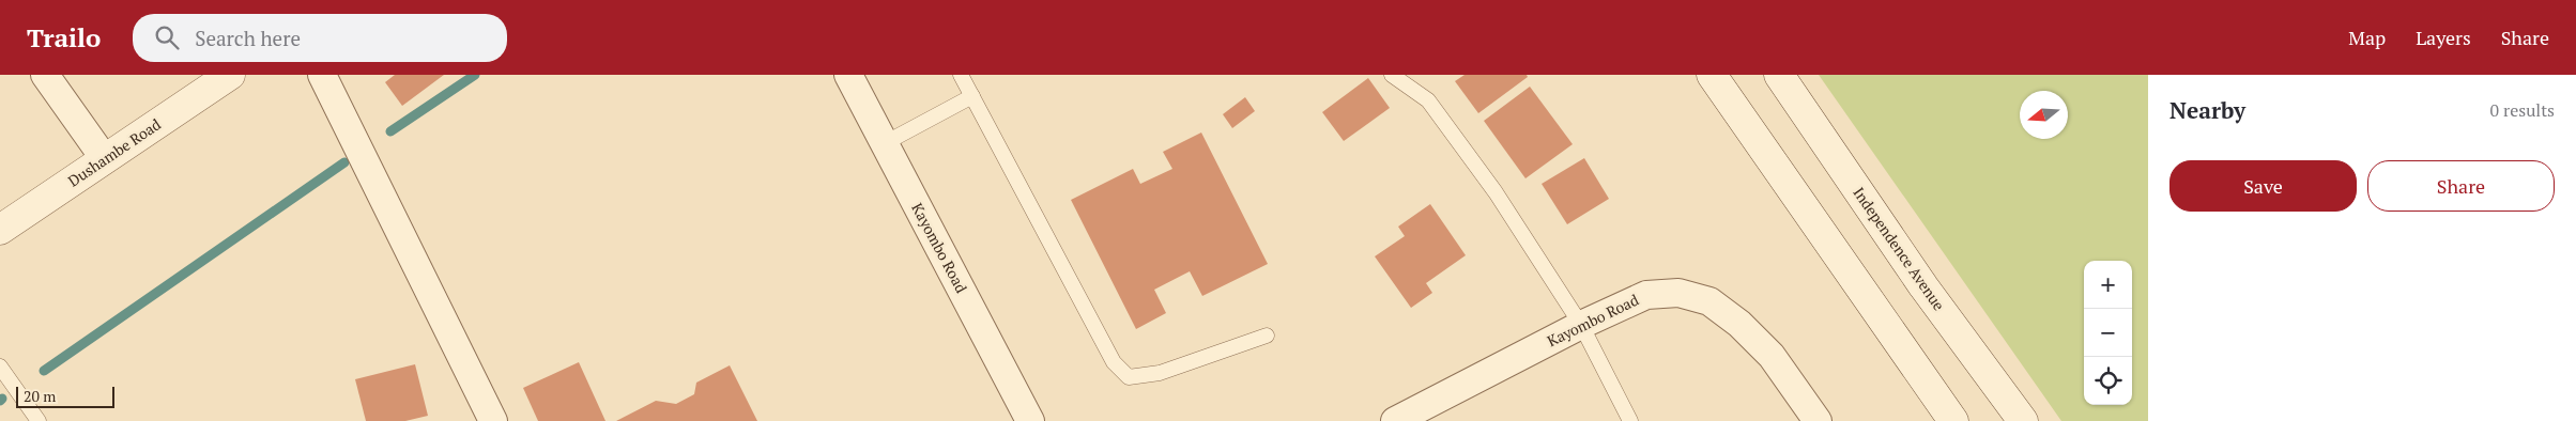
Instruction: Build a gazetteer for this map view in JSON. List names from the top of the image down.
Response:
{
  "streets": {
    "main road": ["Dushambe Road", "Independence Avenue"],
    "street": ["Kayombo Road"]
  },
  "scale_bar": "20 m",
  "north": "left",
  "page": {
    "header": "Trailo",
    "search": "Search here",
    "nav": ["Map", "Layers", "Share"],
    "heading": ["Nearby", "0 results"],
    "buttons": ["Save", "Share"],
    "map_buttons": ["+", "−"],
    "scale": "20 m"
  }
}
